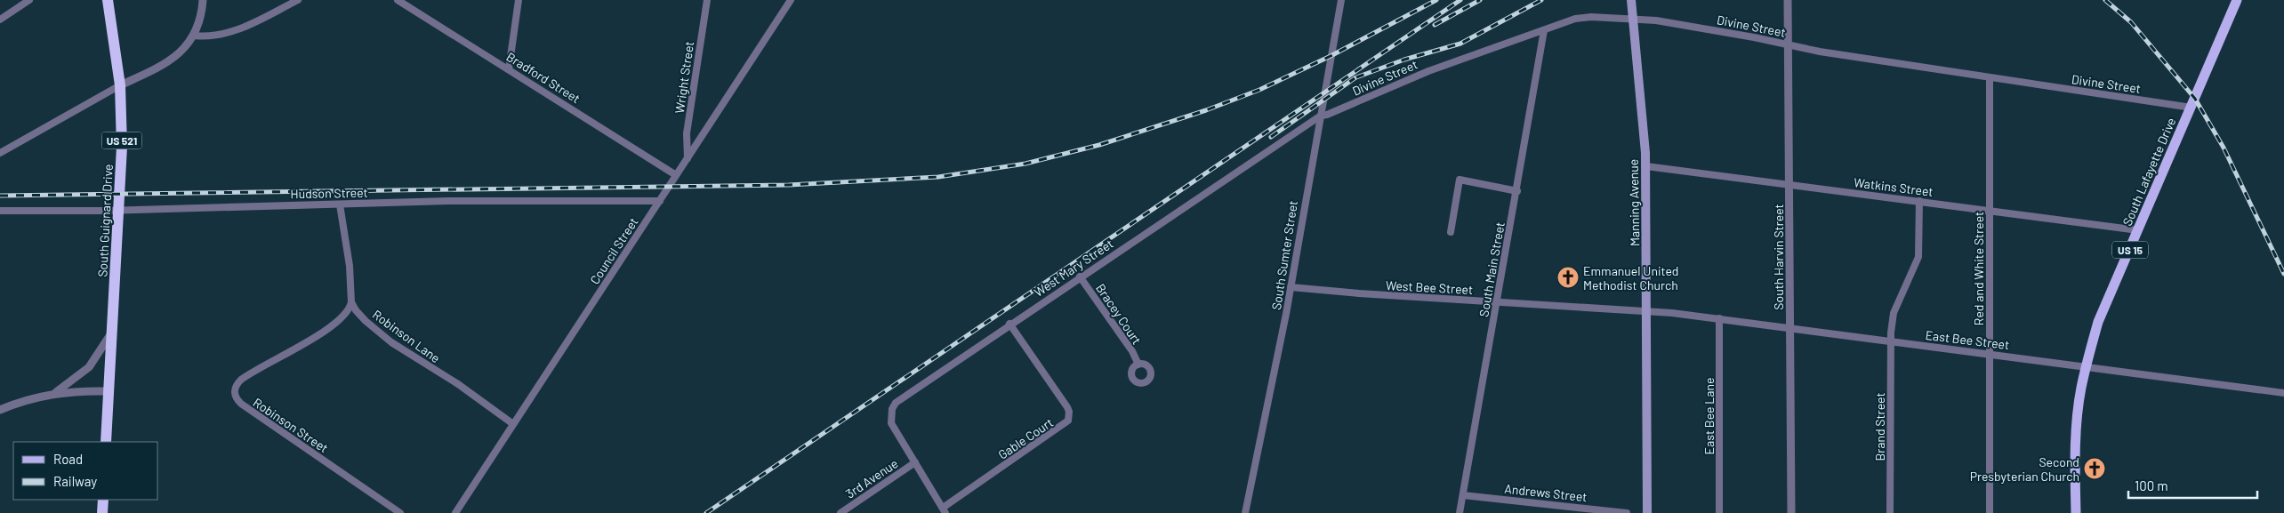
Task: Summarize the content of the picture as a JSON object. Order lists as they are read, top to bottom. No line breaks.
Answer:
{"streets":{"highway":["US 521","South Guignard Drive"],"main road":["South Lafayette Drive","Manning Avenue","US 15"],"street":["Divine Street","Bradford Street","Wright Street","Watkins Street","Hudson Street","Council Street","South Sumter Street","South Harvin Street","West Mary Street","Red and White Street","South Main Street","West Bee Street","Bracey Court","Robinson Lane","East Bee Street","East Bee Lane","Robinson Street","Brand Street","Gable Court","3rd Avenue","Andrews Street"]},"crossings":[["Divine Street","South Lafayette Drive"],["Divine Street","South Sumter Street"],["Divine Street","South Harvin Street"],["Divine Street","West Mary Street"],["Divine Street","Red and White Street"],["Divine Street","South Main Street"],["Bradford Street","Council Street"],["Wright Street","Council Street"],["South Lafayette Drive","Watkins Street"],["South Lafayette Drive","East Bee Street"],["Watkins Street","Manning Avenue"],["Watkins Street","South Harvin Street"],["Watkins Street","Red and White Street"],["Watkins Street","Brand Street"],["Hudson Street","South Guignard Drive"],["Hudson Street","Council Street"],["Manning Avenue","West Bee Street"],["Manning Avenue","East Bee Street"],["Council Street","Robinson Lane"],["South Sumter Street","West Mary Street"],["South Sumter Street","West Bee Street"],["South Harvin Street","East Bee Street"],["West Mary Street","Bracey Court"],["West Mary Street","Gable Court"],["West Mary Street","3rd Avenue"],["Red and White Street","East Bee Street"],["South Main Street","West Bee Street"],["South Main Street","Andrews Street"],["West Bee Street","East Bee Street"],["Robinson Lane","Robinson Street"],["East Bee Street","East Bee Lane"],["East Bee Street","Brand Street"]],"places":{"church":["Emmanuel United Methodist Church","Second Presbyterian Church"]},"legend":["Road","Railway"],"scale_bar":"100 m"}
